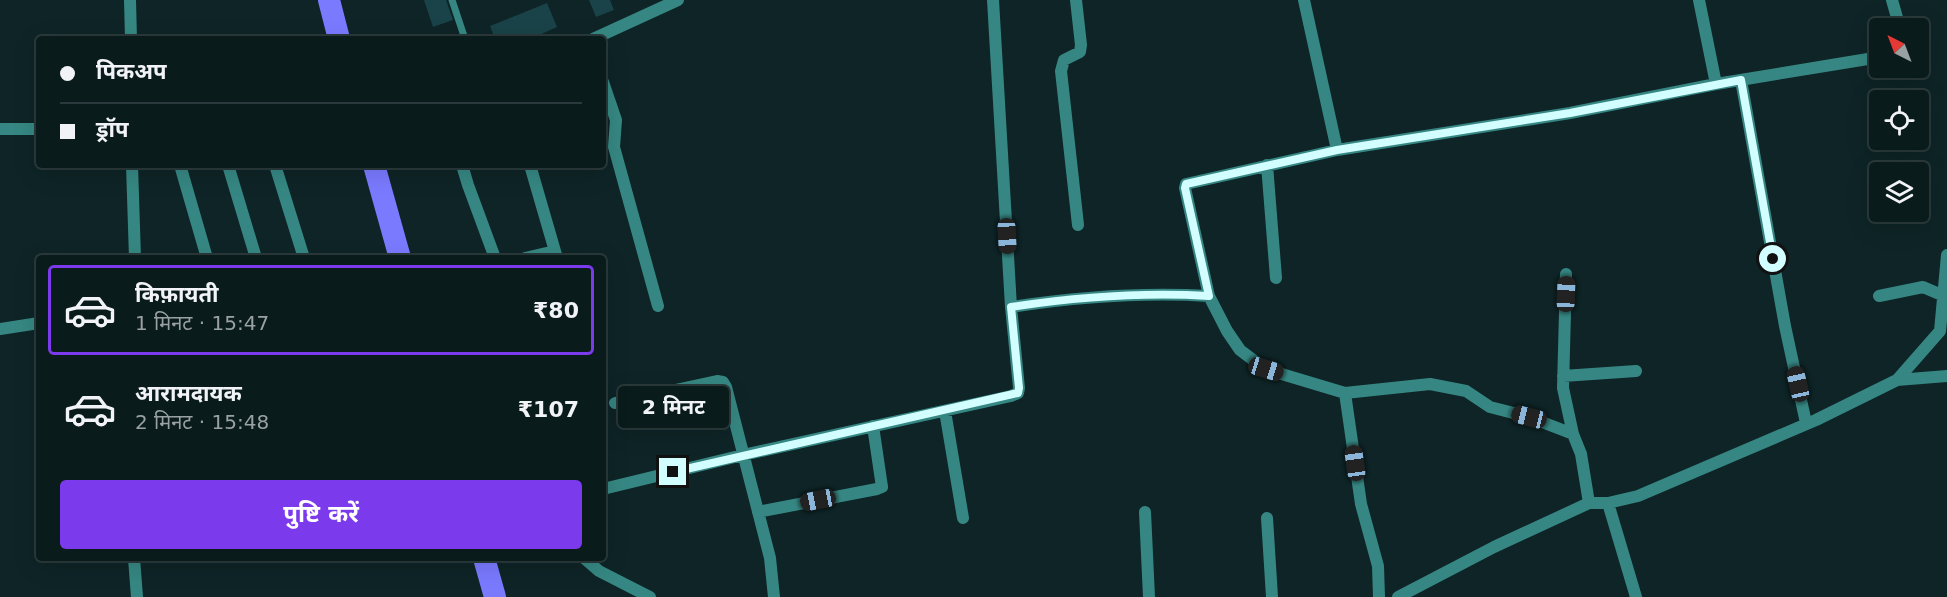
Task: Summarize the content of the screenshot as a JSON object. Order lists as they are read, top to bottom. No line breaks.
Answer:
{"north":"top left","page":{"banner":["पिकअप","ड्रॉप"],"list":[{"name":"किफ़ायती","note":"1 मिनट · 15:47","value":"₹80"},{"name":"आरामदायक","note":"2 मिनट · 15:48","value":"₹107"}],"bubble":"2 मिनट","buttons":"पुष्टि करें"}}
